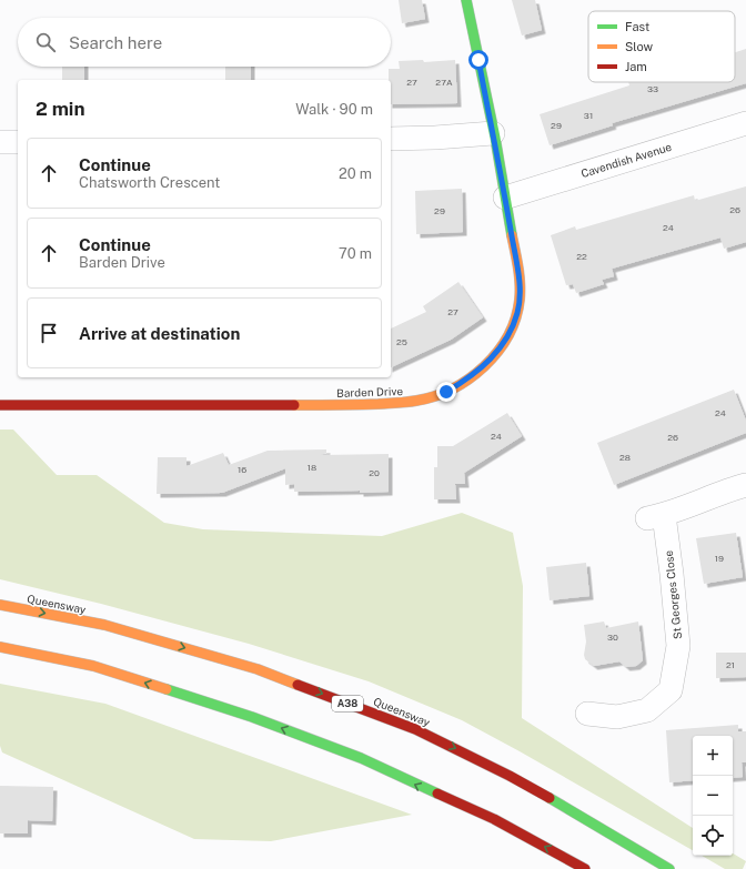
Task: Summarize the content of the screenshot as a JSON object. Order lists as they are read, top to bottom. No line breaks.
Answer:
{"streets":{"main road":["Barden Drive","Queensway","A38"],"street":["Cavendish Avenue","St Georges Close"]},"crossings":[["Cavendish Avenue","Barden Drive"]],"house_numbers":["27","27A","33","31","29","26","29","24","22","27","25","24","24","26","28","18","16","20","19","30","21"],"legend":["Fast","Slow","Jam"],"page":{"search":"Search here","heading":["2 min","Walk · 90 m"],"list":[["Continue","Chatsworth Crescent","20 m"],["Continue","Barden Drive","70 m"],"Arrive at destination"],"map_buttons":["+","−"]}}
